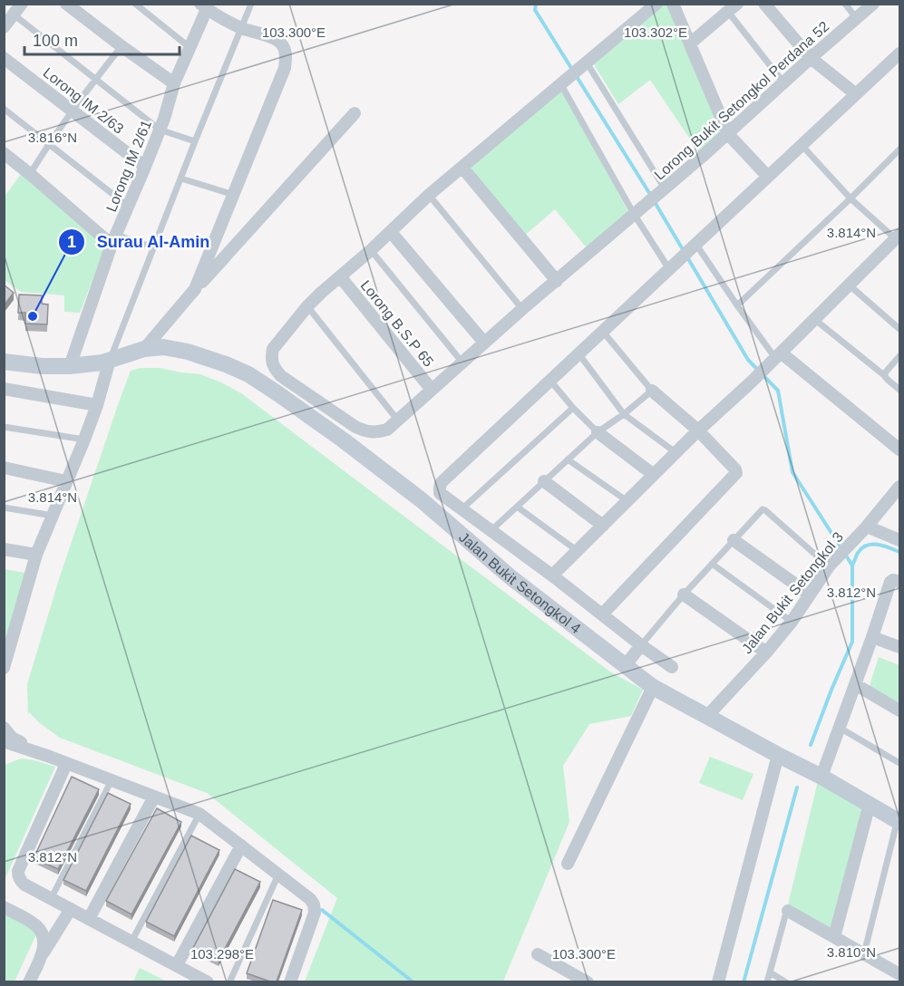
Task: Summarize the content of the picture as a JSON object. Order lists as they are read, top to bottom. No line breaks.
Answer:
{"streets":{"street":["Lorong IM 2/63","Lorong Bukit Setongkol Perdana 52","Lorong IM 2/61","Lorong B.S.P 65","Jalan Bukit Setongkol 4","Jalan Bukit Setongkol 3"]},"crossings":[["Lorong IM 2/63","Lorong IM 2/61"],["Lorong Bukit Setongkol Perdana 52","Lorong B.S.P 65"],["Lorong IM 2/61","Jalan Bukit Setongkol 4"],["Jalan Bukit Setongkol 4","Jalan Bukit Setongkol 3"]],"places":["Surau Al-Amin"],"scale_bar":"100 m","coordinates":["103.300°E","103.302°E","3.816°N","3.814°N","3.812°N","3.810°N","103.298°E"]}
